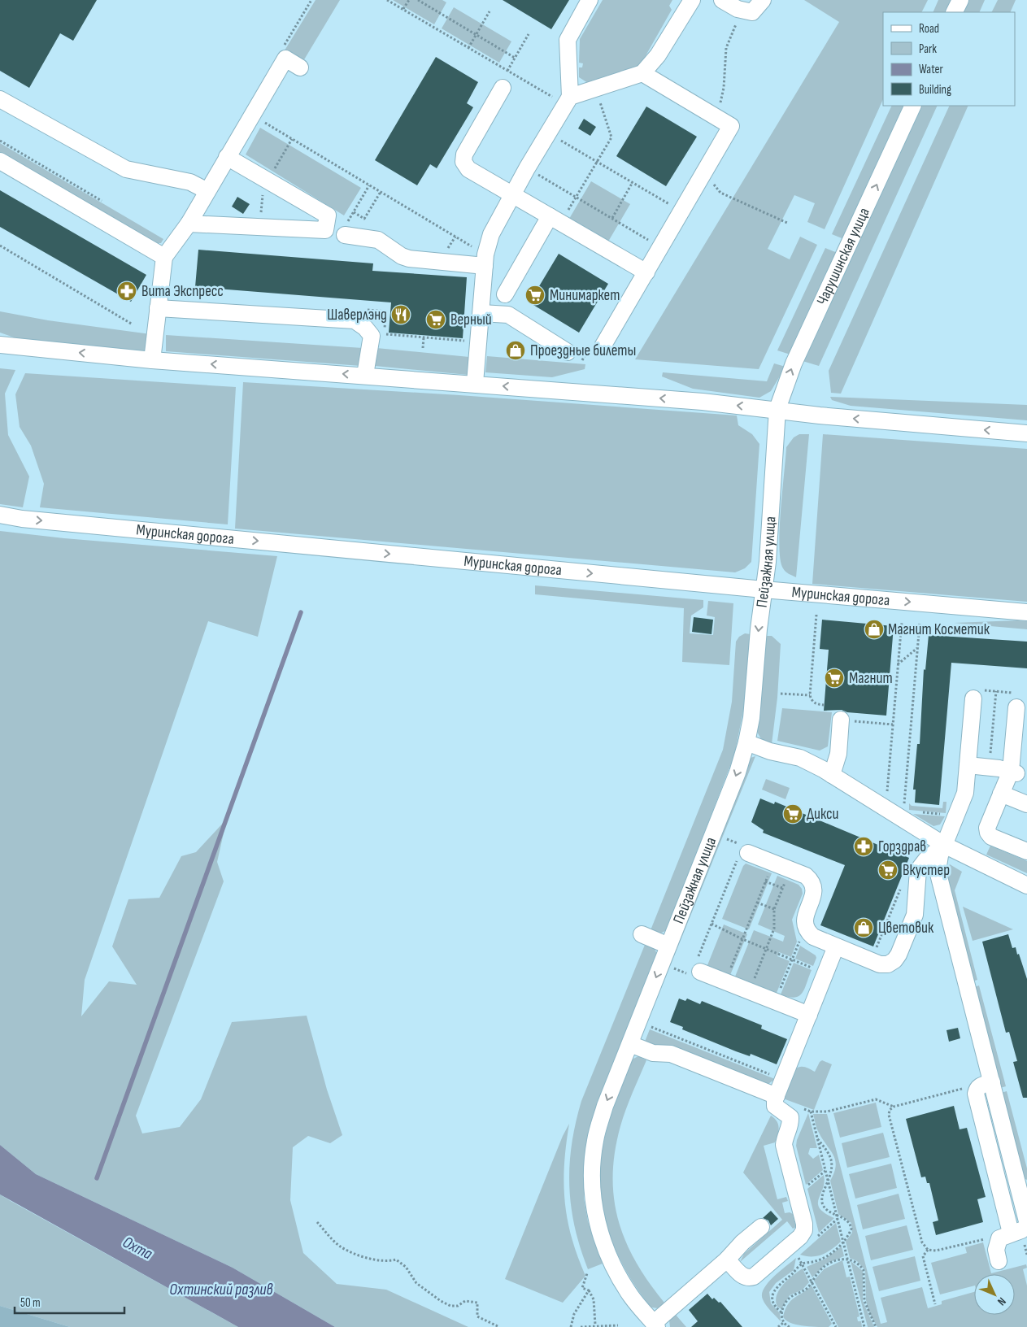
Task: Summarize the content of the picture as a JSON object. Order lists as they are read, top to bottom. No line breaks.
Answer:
{"streets":{"street":["Чарушинская улица","Муринская дорога","Пейзажная улица"]},"crossings":[["Чарушинская улица","Пейзажная улица"],["Муринская дорога","Пейзажная улица"]],"one_way":["Чарушинская улица","Муринская дорога","Пейзажная улица"],"water":["Охта","Охтинский разлив"],"places":{"pharmacy":["Вита Экспресс","Горздрав"],"supermarket":["Минимаркет","Верный","Магнит","Дикси","Вкустер"],"restaurant":["Шаверлэнд"],"shop":["Проездные билеты","Магнит Косметик","Цветовик"]},"legend":["Road","Park","Water","Building"],"scale_bar":"50 m","north":"bottom right"}
